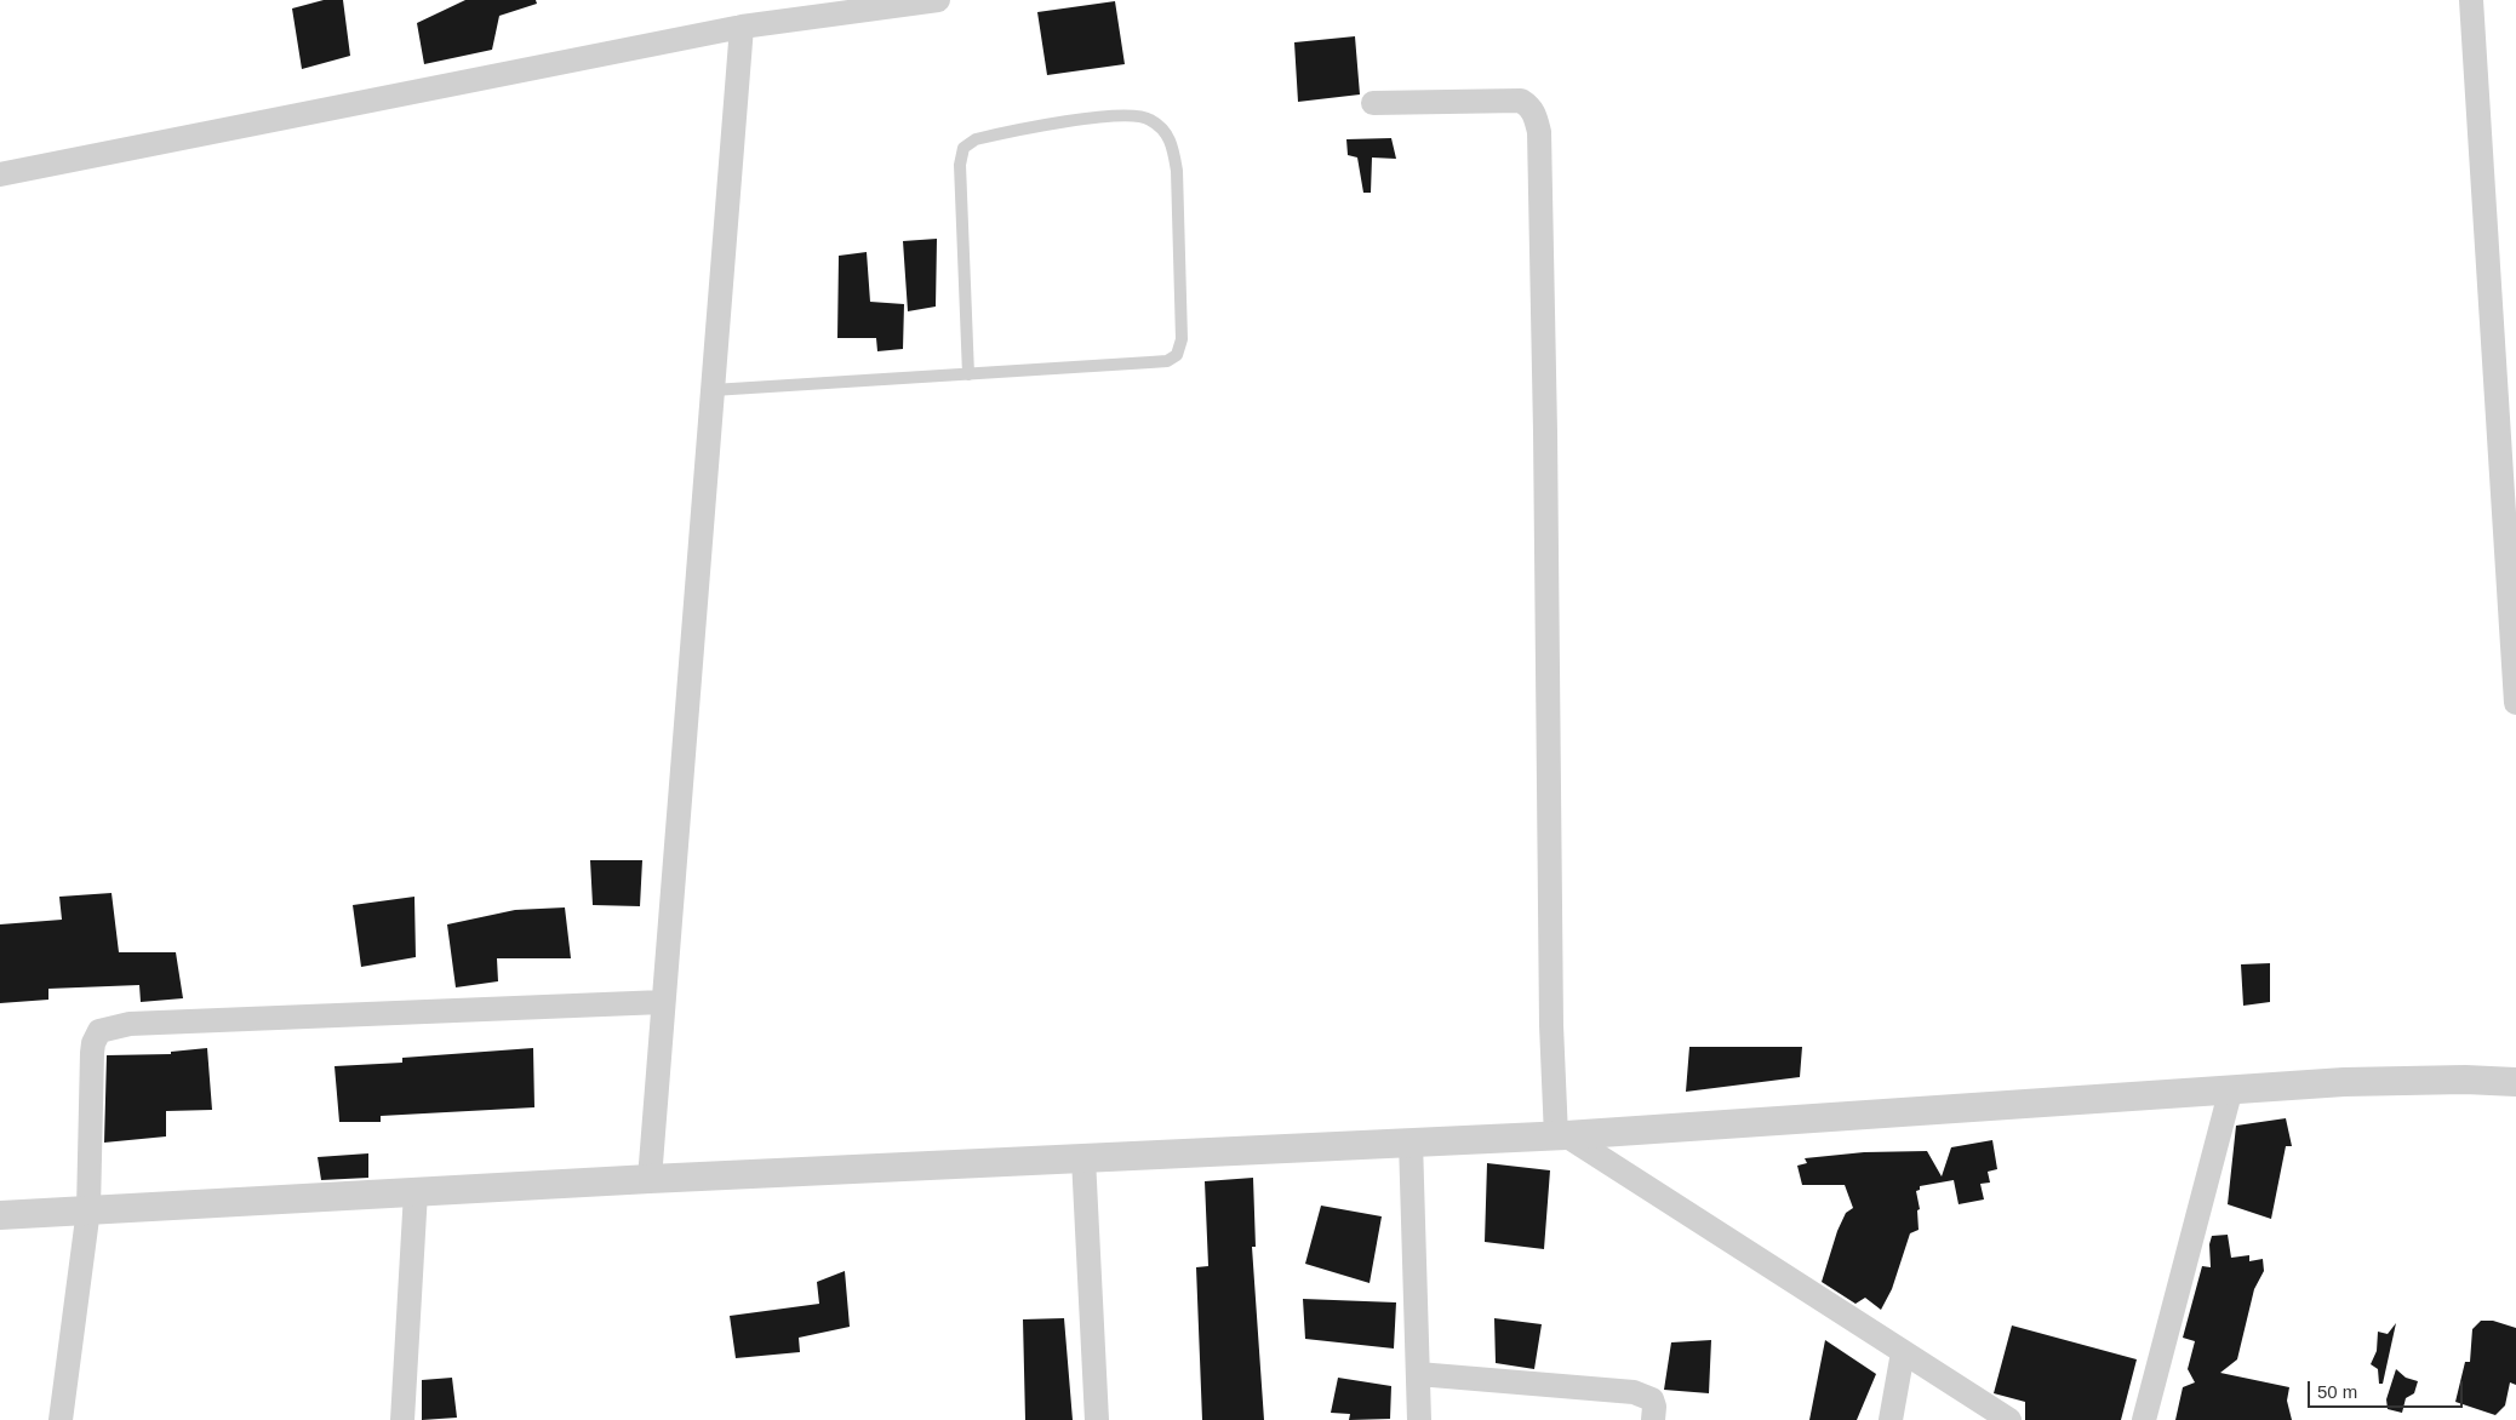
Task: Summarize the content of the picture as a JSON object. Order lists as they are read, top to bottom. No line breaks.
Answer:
{"scale_bar":"50 m"}
